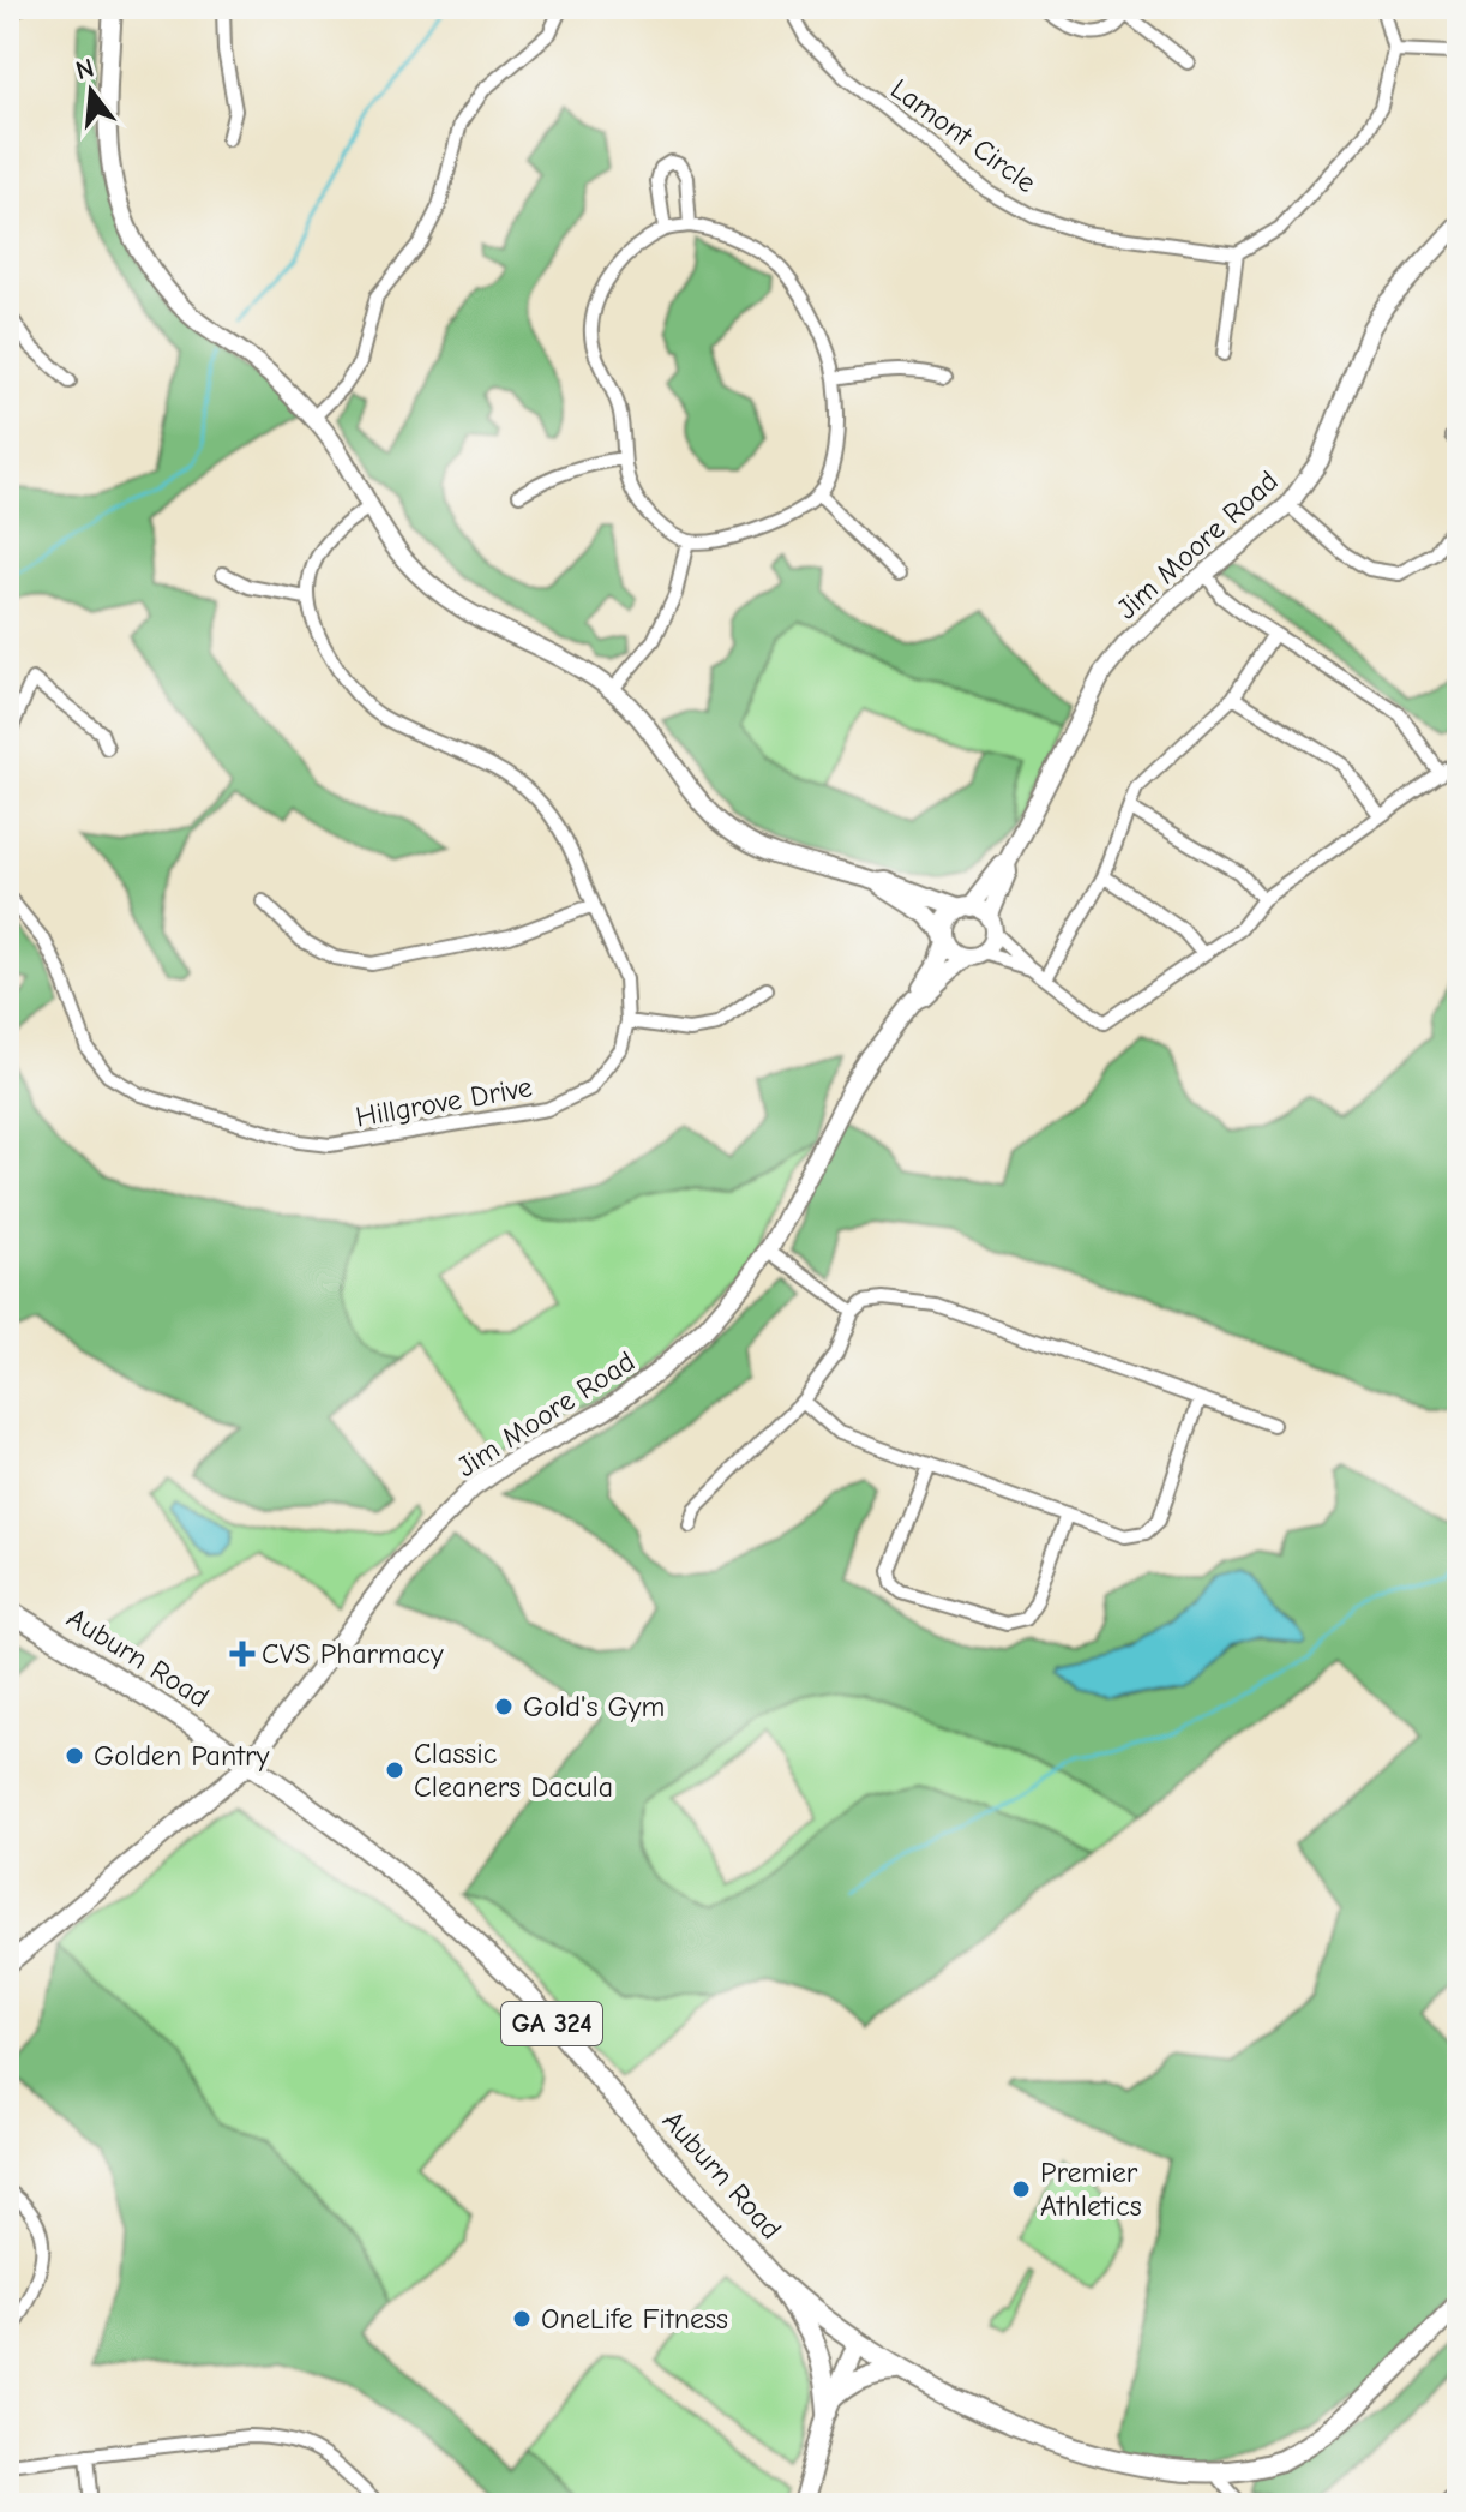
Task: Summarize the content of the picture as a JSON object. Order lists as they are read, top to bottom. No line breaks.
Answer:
{"streets":{"main road":["Auburn Road","GA 324"],"street":["Lamont Circle","Jim Moore Road","Hillgrove Drive"]},"crossings":[["Jim Moore Road","Auburn Road"]],"places":{"health":["CVS Pharmacy"],"other":["Gold's Gym","Golden Pantry","Classic Cleaners Dacula","Premier Athletics","OneLife Fitness"]},"north":"top"}
